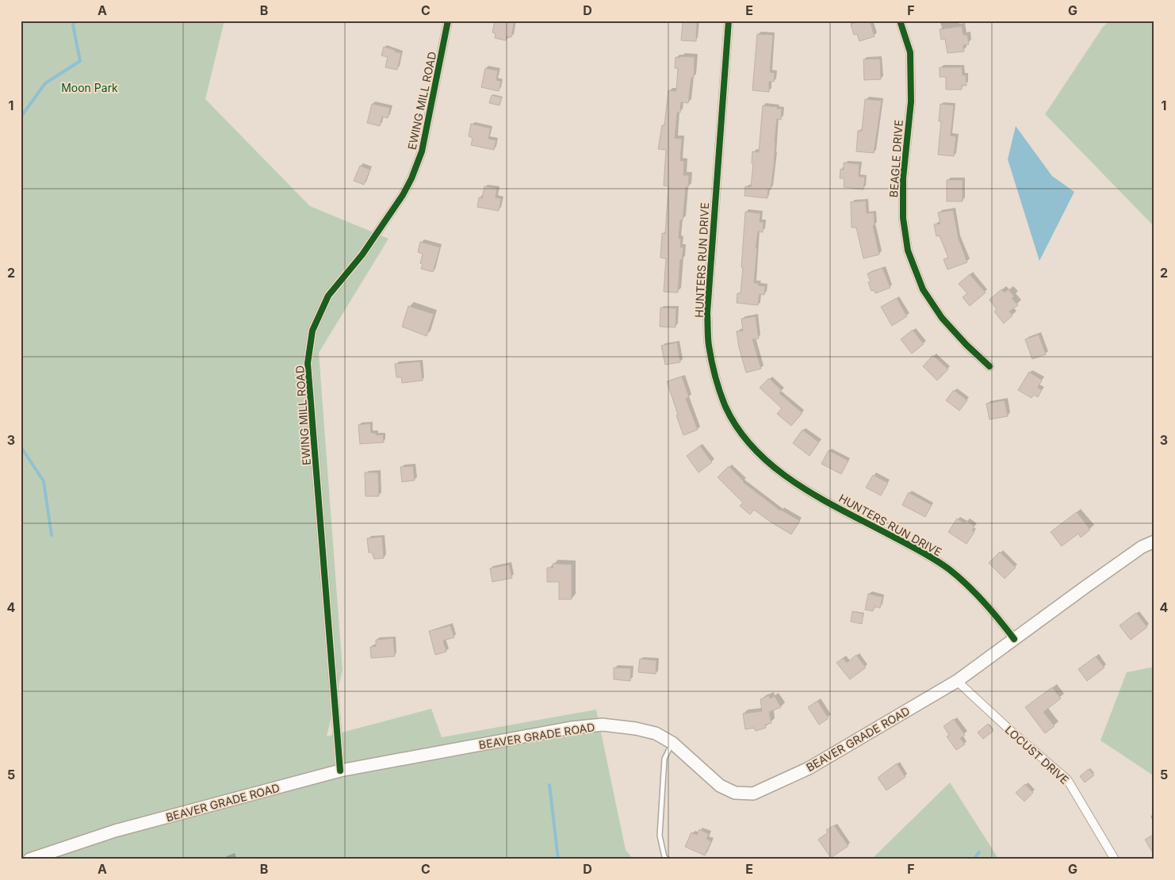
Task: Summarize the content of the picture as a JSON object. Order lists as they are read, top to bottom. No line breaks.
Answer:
{"streets":{"main road":["BEAVER GRADE ROAD"],"street":["EWING MILL ROAD","BEAGLE DRIVE","HUNTERS RUN DRIVE","LOCUST DRIVE"]},"crossings":[["EWING MILL ROAD","BEAVER GRADE ROAD"],["HUNTERS RUN DRIVE","BEAVER GRADE ROAD"],["BEAVER GRADE ROAD","LOCUST DRIVE"]],"parks":["Moon Park"],"grid":{"columns":["A","B","C","D","E","F","G"],"rows":["1","2","3","4","5"]}}
